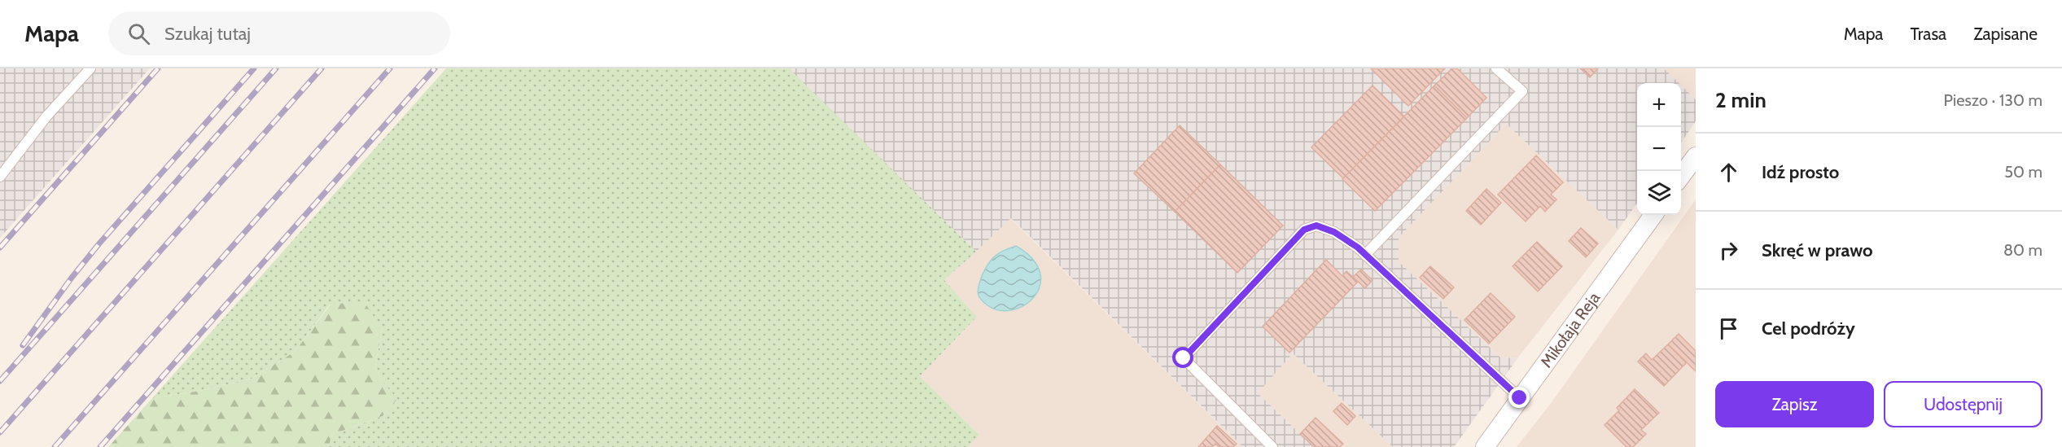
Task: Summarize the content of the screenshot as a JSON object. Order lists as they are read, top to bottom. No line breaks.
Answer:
{"streets":{"street":["Mikołaja Reja"]},"page":{"header":"Mapa","search":"Szukaj tutaj","nav":["Mapa","Trasa","Zapisane"],"heading":["2 min","Pieszo · 130 m"],"map_buttons":["+","−"],"list":[["Idź prosto","50 m"],["Skręć w prawo","80 m"],"Cel podróży"],"buttons":["Zapisz","Udostępnij"]}}
